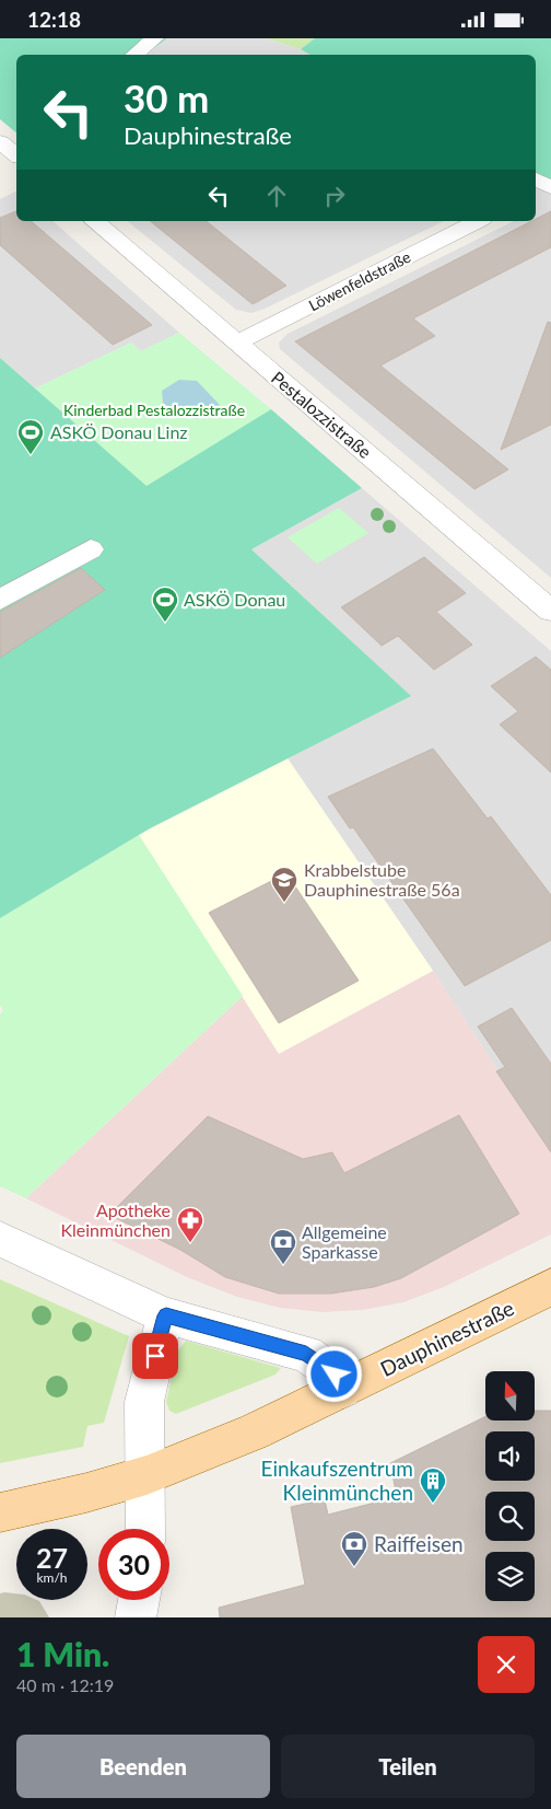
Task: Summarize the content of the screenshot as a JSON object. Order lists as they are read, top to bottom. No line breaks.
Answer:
{"streets":{"main road":["Dauphinestraße"],"street":["Löwenfeldstraße","Pestalozzistraße"]},"crossings":[["Löwenfeldstraße","Pestalozzistraße"]],"parks":["Kinderbad Pestalozzistraße"],"places":{"sports":["ASKÖ Donau Linz","ASKÖ Donau"],"school or university":["Krabbelstube Dauphinestraße 56a"],"pharmacy":["Apotheke Kleinmünchen"],"bank":["Allgemeine Sparkasse","Raiffeisen"],"building":["Einkaufszentrum Kleinmünchen"]},"north":"top","page":{"status":"12:18","turn":["30 m","Dauphinestraße"],"speed":"27 km/h","limit":"30","heading":["1 Min.","40 m · 12:19"],"buttons":["Beenden","Teilen"]}}
